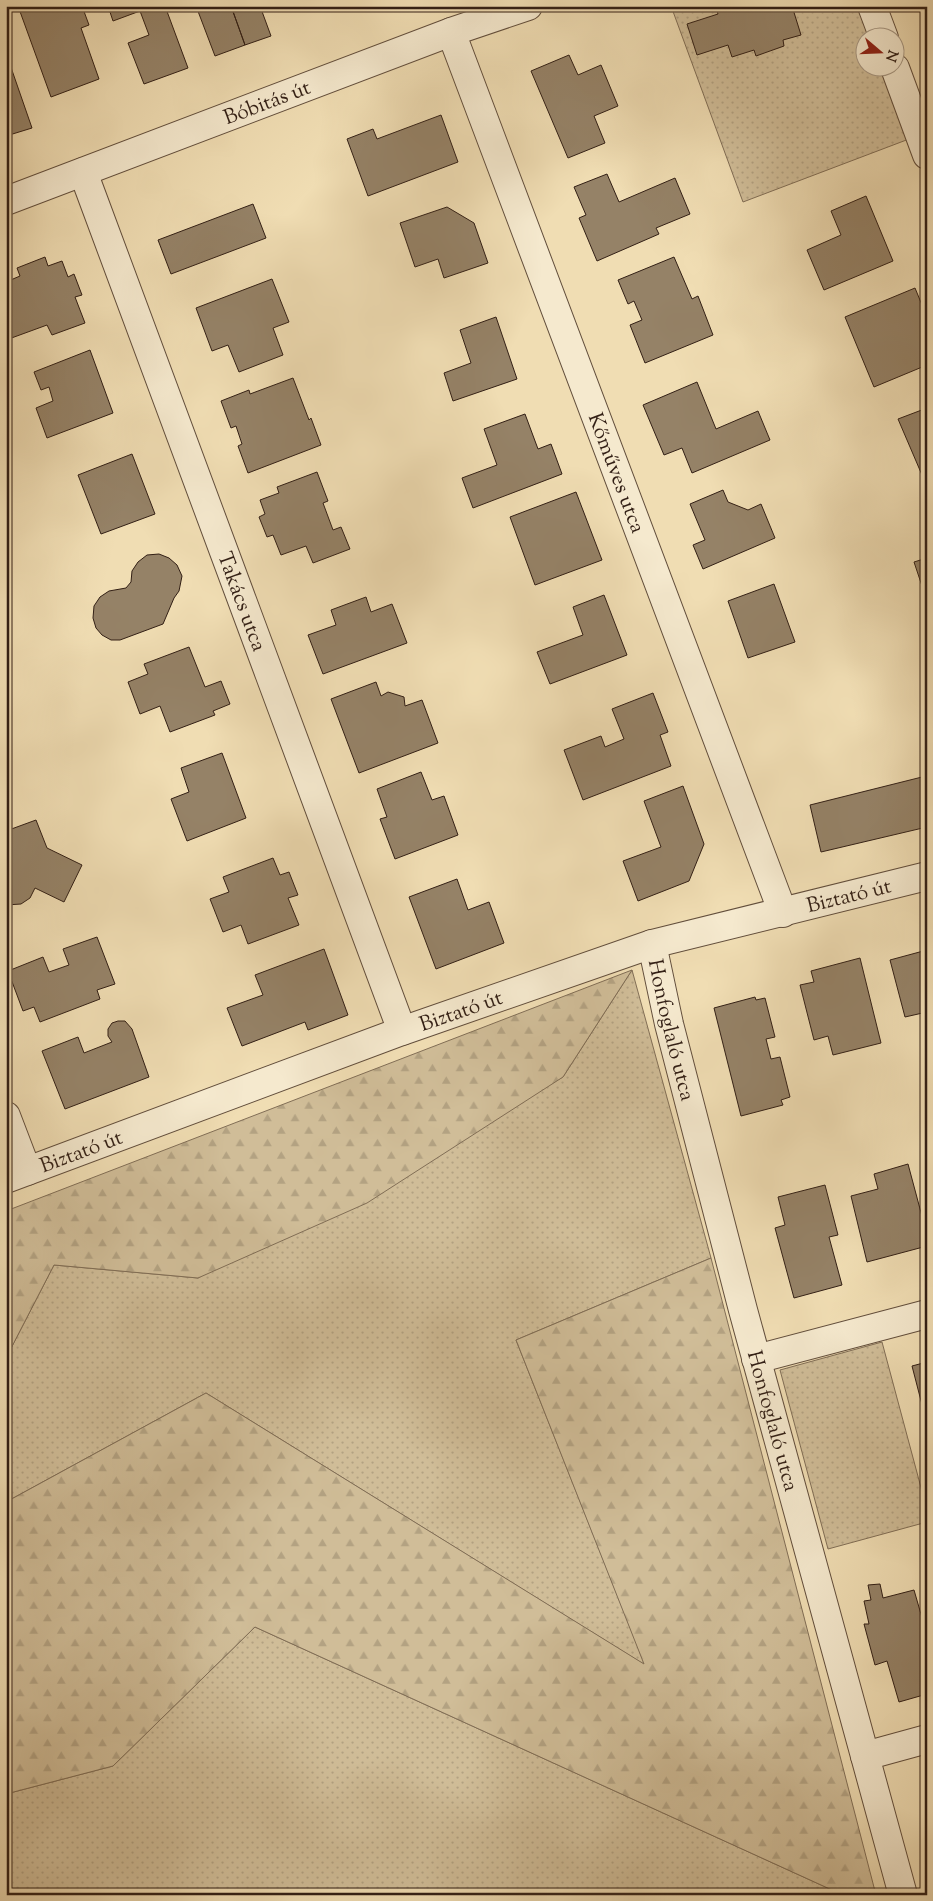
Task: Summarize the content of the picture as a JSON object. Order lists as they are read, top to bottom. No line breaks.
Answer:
{"streets":{"street":["Bóbitás út","Kőműves utca","Takács utca","Biztató út","Honfoglaló utca"]},"crossings":[["Bóbitás út","Kőműves utca"],["Bóbitás út","Takács utca"],["Kőműves utca","Biztató út"],["Takács utca","Biztató út"],["Biztató út","Honfoglaló utca"]],"north":"right"}
